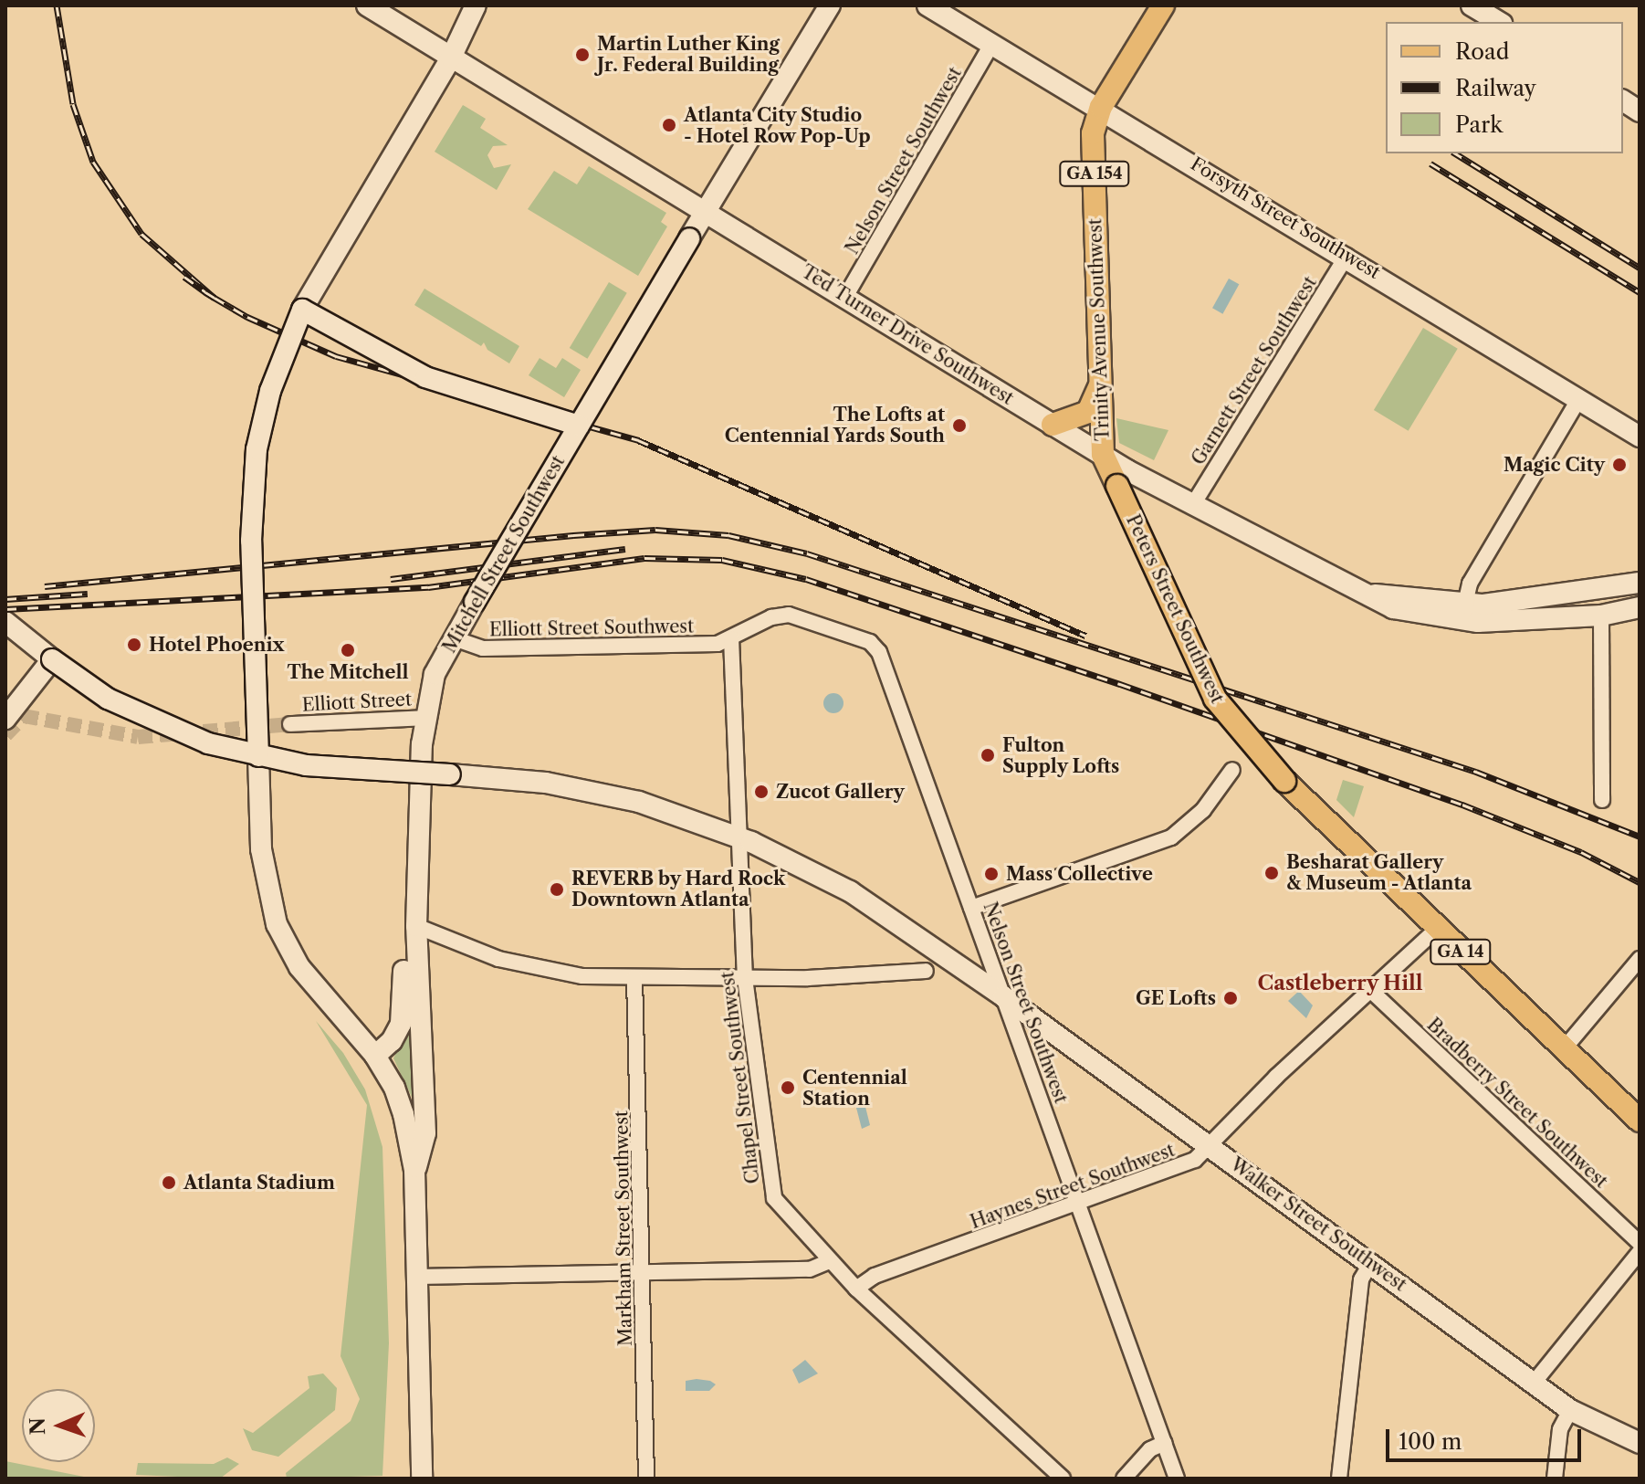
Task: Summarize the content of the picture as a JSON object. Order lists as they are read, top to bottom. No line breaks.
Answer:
{"streets":{"main road":["GA 154","Trinity Avenue Southwest","Peters Street Southwest","GA 14"],"street":["Nelson Street Southwest","Forsyth Street Southwest","Ted Turner Drive Southwest","Garnett Street Southwest","Mitchell Street Southwest","Elliott Street Southwest","Elliott Street","Chapel Street Southwest","Bradberry Street Southwest","Haynes Street Southwest","Walker Street Southwest","Markham Street Southwest"]},"crossings":[["Nelson Street Southwest","Forsyth Street Southwest"],["Nelson Street Southwest","Ted Turner Drive Southwest"],["Nelson Street Southwest","Elliott Street Southwest"],["Nelson Street Southwest","Chapel Street Southwest"],["Nelson Street Southwest","Haynes Street Southwest"],["Nelson Street Southwest","Walker Street Southwest"],["Forsyth Street Southwest","Trinity Avenue Southwest"],["Forsyth Street Southwest","Garnett Street Southwest"],["Trinity Avenue Southwest","Ted Turner Drive Southwest"],["Trinity Avenue Southwest","Peters Street Southwest"],["Ted Turner Drive Southwest","Garnett Street Southwest"],["Ted Turner Drive Southwest","Mitchell Street Southwest"],["Ted Turner Drive Southwest","Peters Street Southwest"],["Mitchell Street Southwest","Elliott Street Southwest"],["Mitchell Street Southwest","Elliott Street"],["Peters Street Southwest","Haynes Street Southwest"],["Elliott Street Southwest","Chapel Street Southwest"],["Chapel Street Southwest","Haynes Street Southwest"],["Chapel Street Southwest","Walker Street Southwest"],["Bradberry Street Southwest","Haynes Street Southwest"],["Haynes Street Southwest","Walker Street Southwest"]],"districts":["Castleberry Hill"],"places":["Martin Luther King Jr. Federal Building","Atlanta City Studio - Hotel Row Pop-Up","The Lofts at Centennial Yards South","Magic City","Hotel Phoenix","The Mitchell","Fulton Supply Lofts","Zucot Gallery","Besharat Gallery & Museum - Atlanta","Mass Collective","REVERB by Hard Rock Downtown Atlanta","GE Lofts","Centennial Station","Atlanta Stadium"],"legend":["Road","Railway","Park"],"scale_bar":"100 m","north":"left"}
